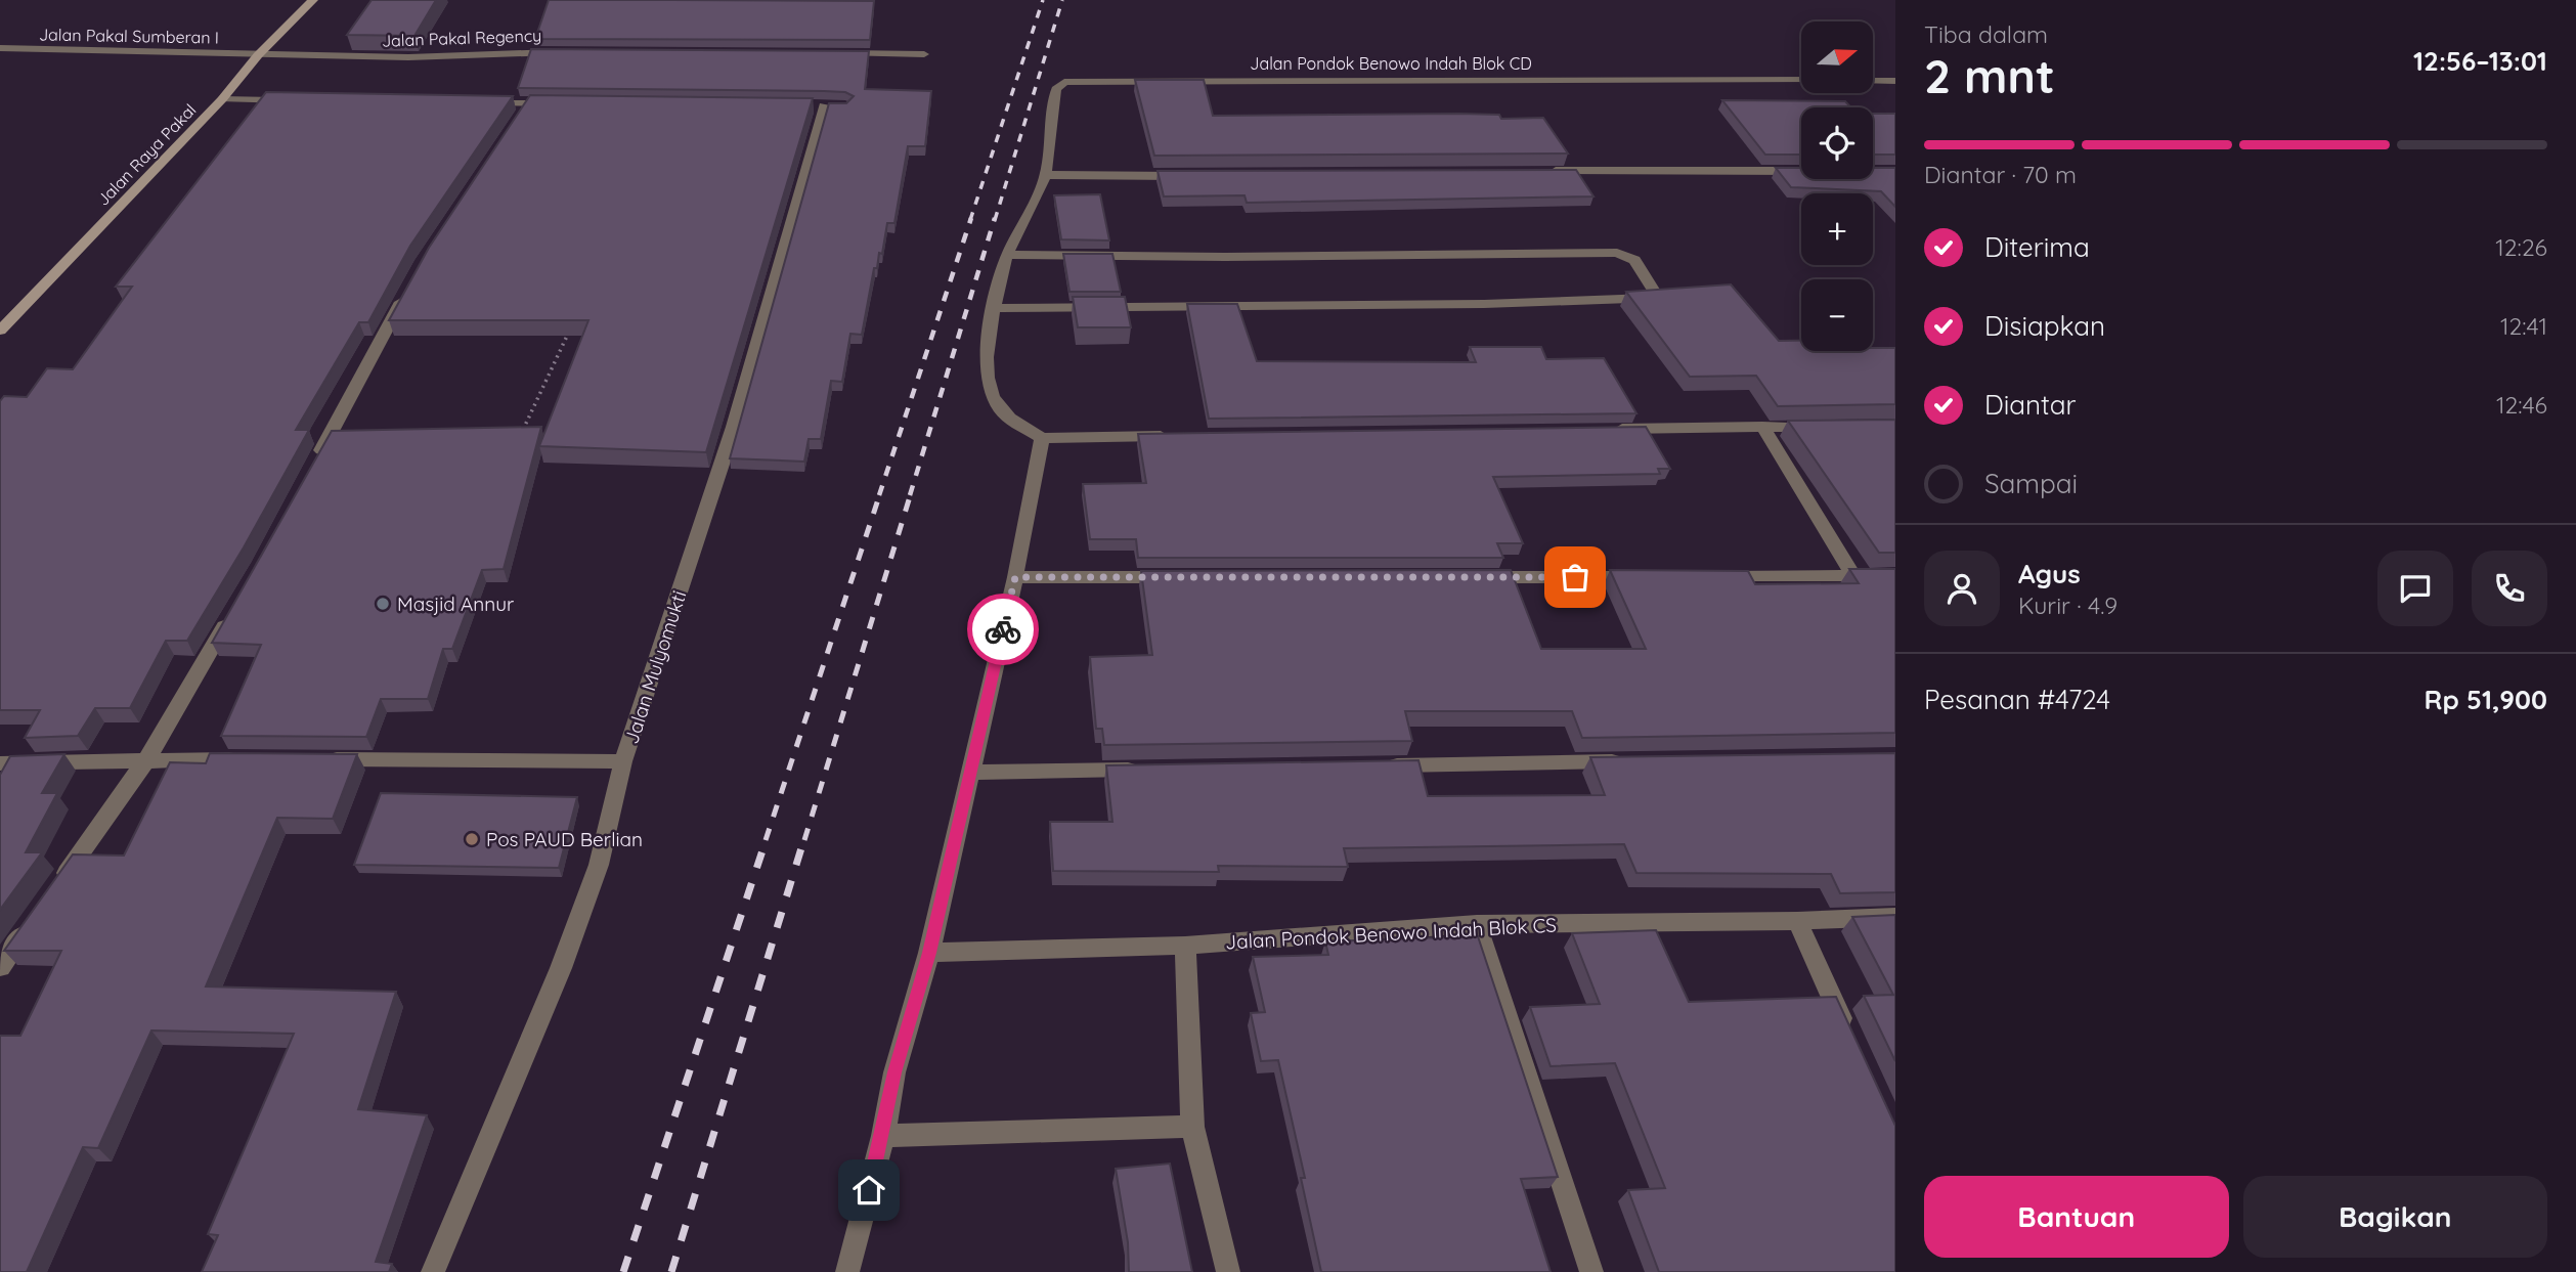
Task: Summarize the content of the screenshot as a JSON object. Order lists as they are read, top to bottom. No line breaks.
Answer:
{"streets":{"main road":["Jalan Raya Pakal"],"street":["Jalan Pakal Sumberan I","Jalan Pakal Regency","Jalan Pondok Benowo Indah Blok CD","Jalan Mulyomukti","Jalan Pondok Benowo Indah Blok CS"]},"crossings":[["Jalan Pakal Sumberan I","Jalan Pakal Regency"],["Jalan Pakal Sumberan I","Jalan Raya Pakal"],["Jalan Pakal Regency","Jalan Raya Pakal"]],"places":["Masjid Annur","Pos PAUD Berlian"],"north":"right","page":{"heading":["2 mnt","Tiba dalam","12:56–13:01"],"panel":["Agus","Kurir · 4.9","Pesanan #4724","Rp 51,900"],"map_buttons":["+","−"],"bar":"Diantar · 70 m","list":[["Diterima","12:26"],["Disiapkan","12:41"],["Diantar","12:46"],"Sampai"],"buttons":["Bantuan","Bagikan"]}}
